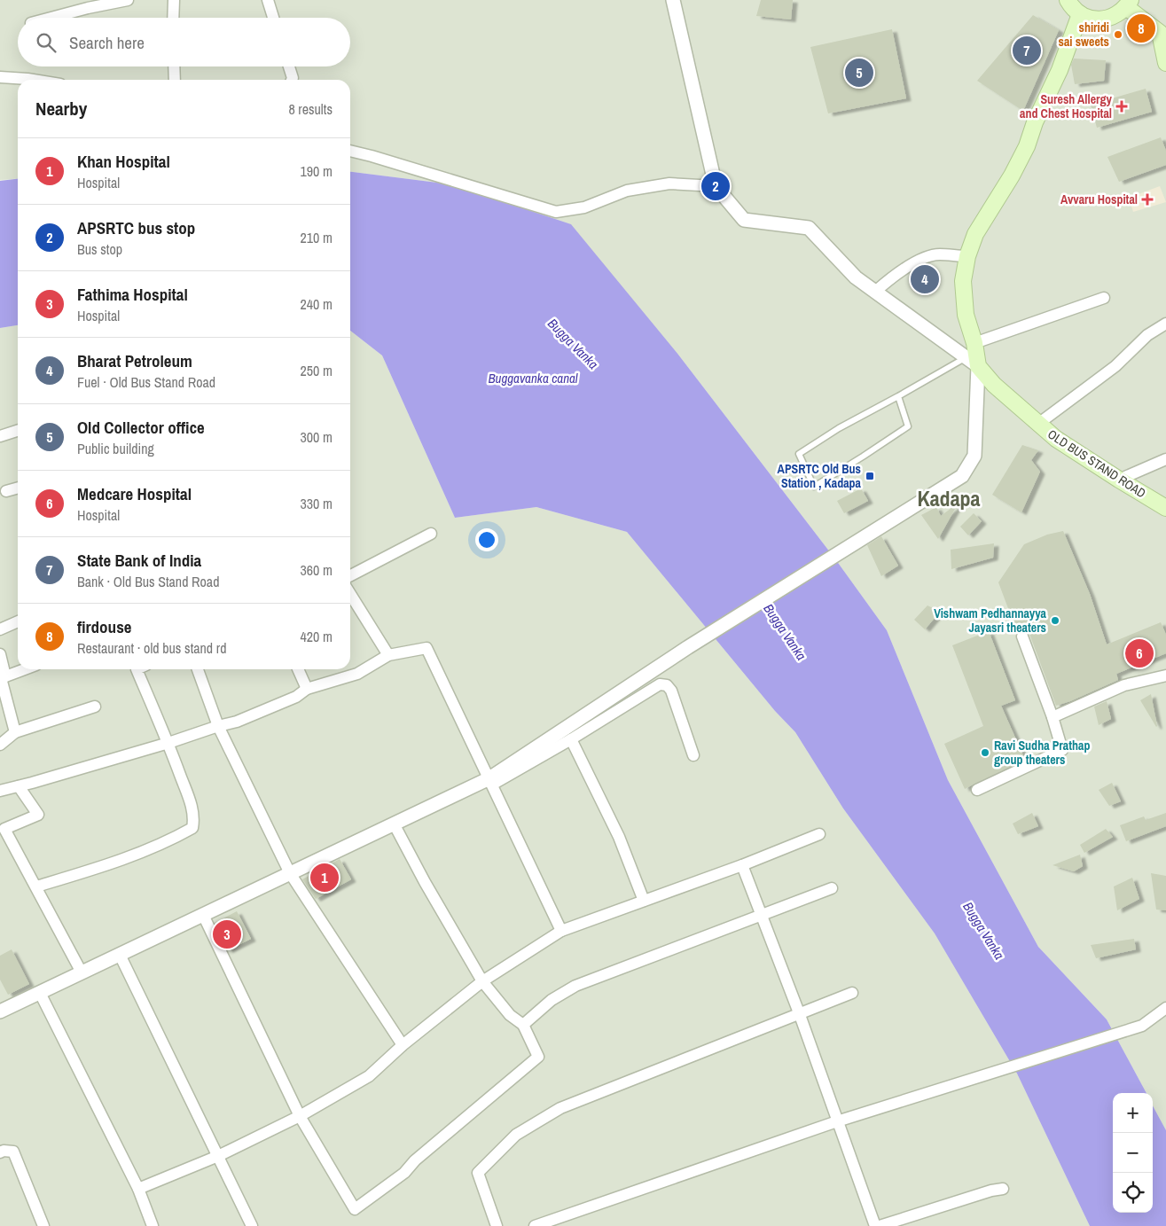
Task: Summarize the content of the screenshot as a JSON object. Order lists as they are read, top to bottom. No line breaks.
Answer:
{"streets":{"main road":["OLD BUS STAND ROAD"]},"districts":["Kadapa"],"water":["Bugga Vanka","Buggavanka canal"],"places":{"other":["shiridi sai sweets","Vishwam Pedhannayya Jayasri theaters","Ravi Sudha Prathap group theaters"],"health":["Suresh Allergy and Chest Hospital","Avvaru Hospital"],"transit":["APSRTC Old Bus Station , Kadapa"]},"page":{"pins":["8","7","5","2","4","6","1","3"],"search":"Search here","heading":["Nearby","8 results"],"list":[{"mark":"1","name":"Khan Hospital","note":"Hospital","value":"190 m"},{"mark":"2","name":"APSRTC bus stop","note":"Bus stop","value":"210 m"},{"mark":"3","name":"Fathima Hospital","note":"Hospital","value":"240 m"},{"mark":"4","name":"Bharat Petroleum","note":"Fuel · Old Bus Stand Road","value":"250 m"},{"mark":"5","name":"Old Collector office","note":"Public building","value":"300 m"},{"mark":"6","name":"Medcare Hospital","note":"Hospital","value":"330 m"},{"mark":"7","name":"State Bank of India","note":"Bank · Old Bus Stand Road","value":"360 m"},{"mark":"8","name":"firdouse","note":"Restaurant · old bus stand rd","value":"420 m"}],"map_buttons":["+","−"]}}
